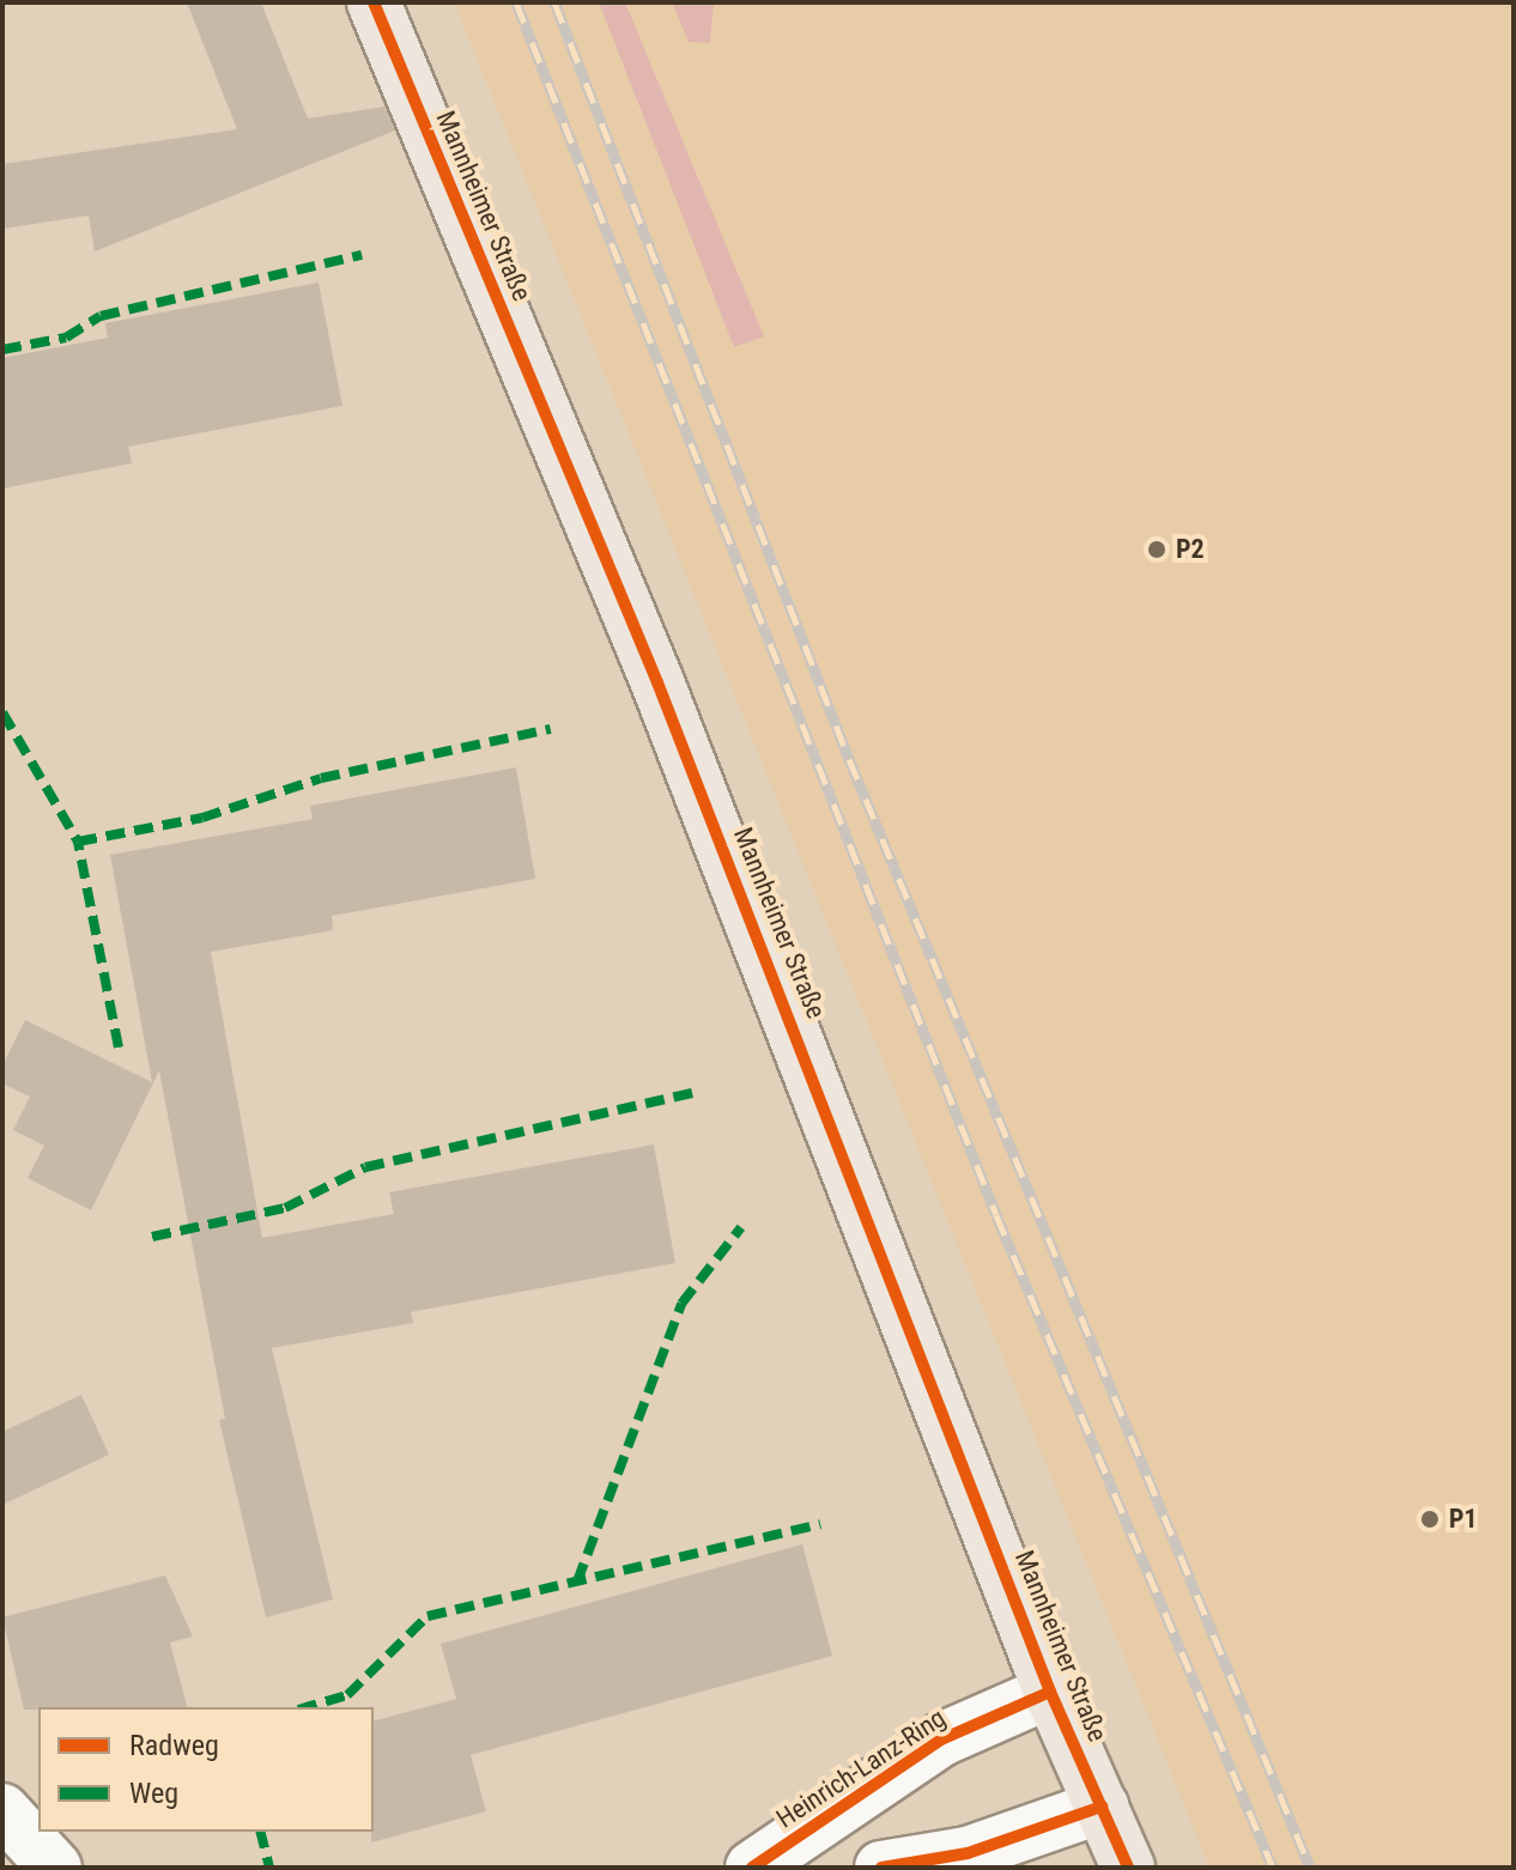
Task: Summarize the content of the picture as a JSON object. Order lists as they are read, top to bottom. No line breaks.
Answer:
{"streets":{"main road":["Mannheimer Straße"],"street":["Heinrich-Lanz-Ring"]},"crossings":[["Mannheimer Straße","Heinrich-Lanz-Ring"]],"places":["P2","P1"],"legend":["Radweg","Weg"]}
